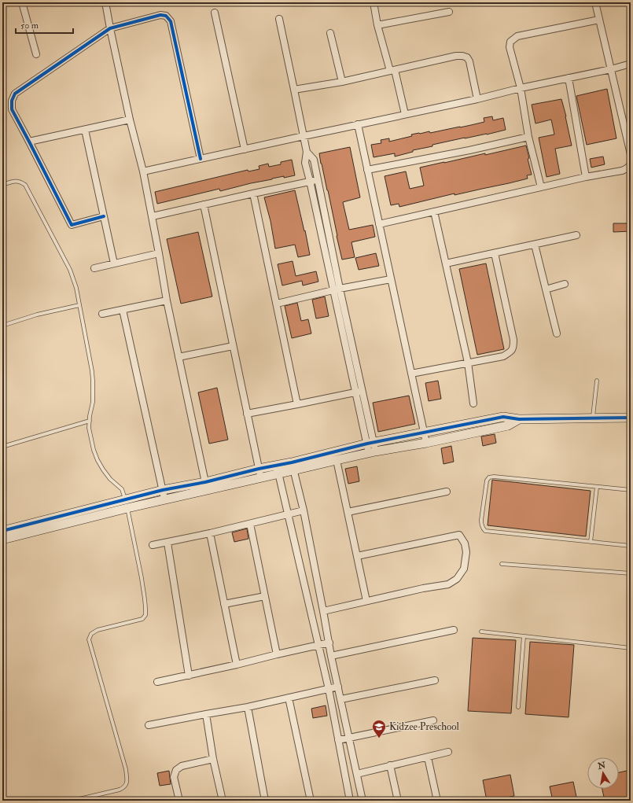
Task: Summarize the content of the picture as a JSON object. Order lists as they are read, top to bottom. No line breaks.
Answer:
{"places":{"school or university":["Kidzee Preschool"]},"scale_bar":"50 m","north":"top"}
